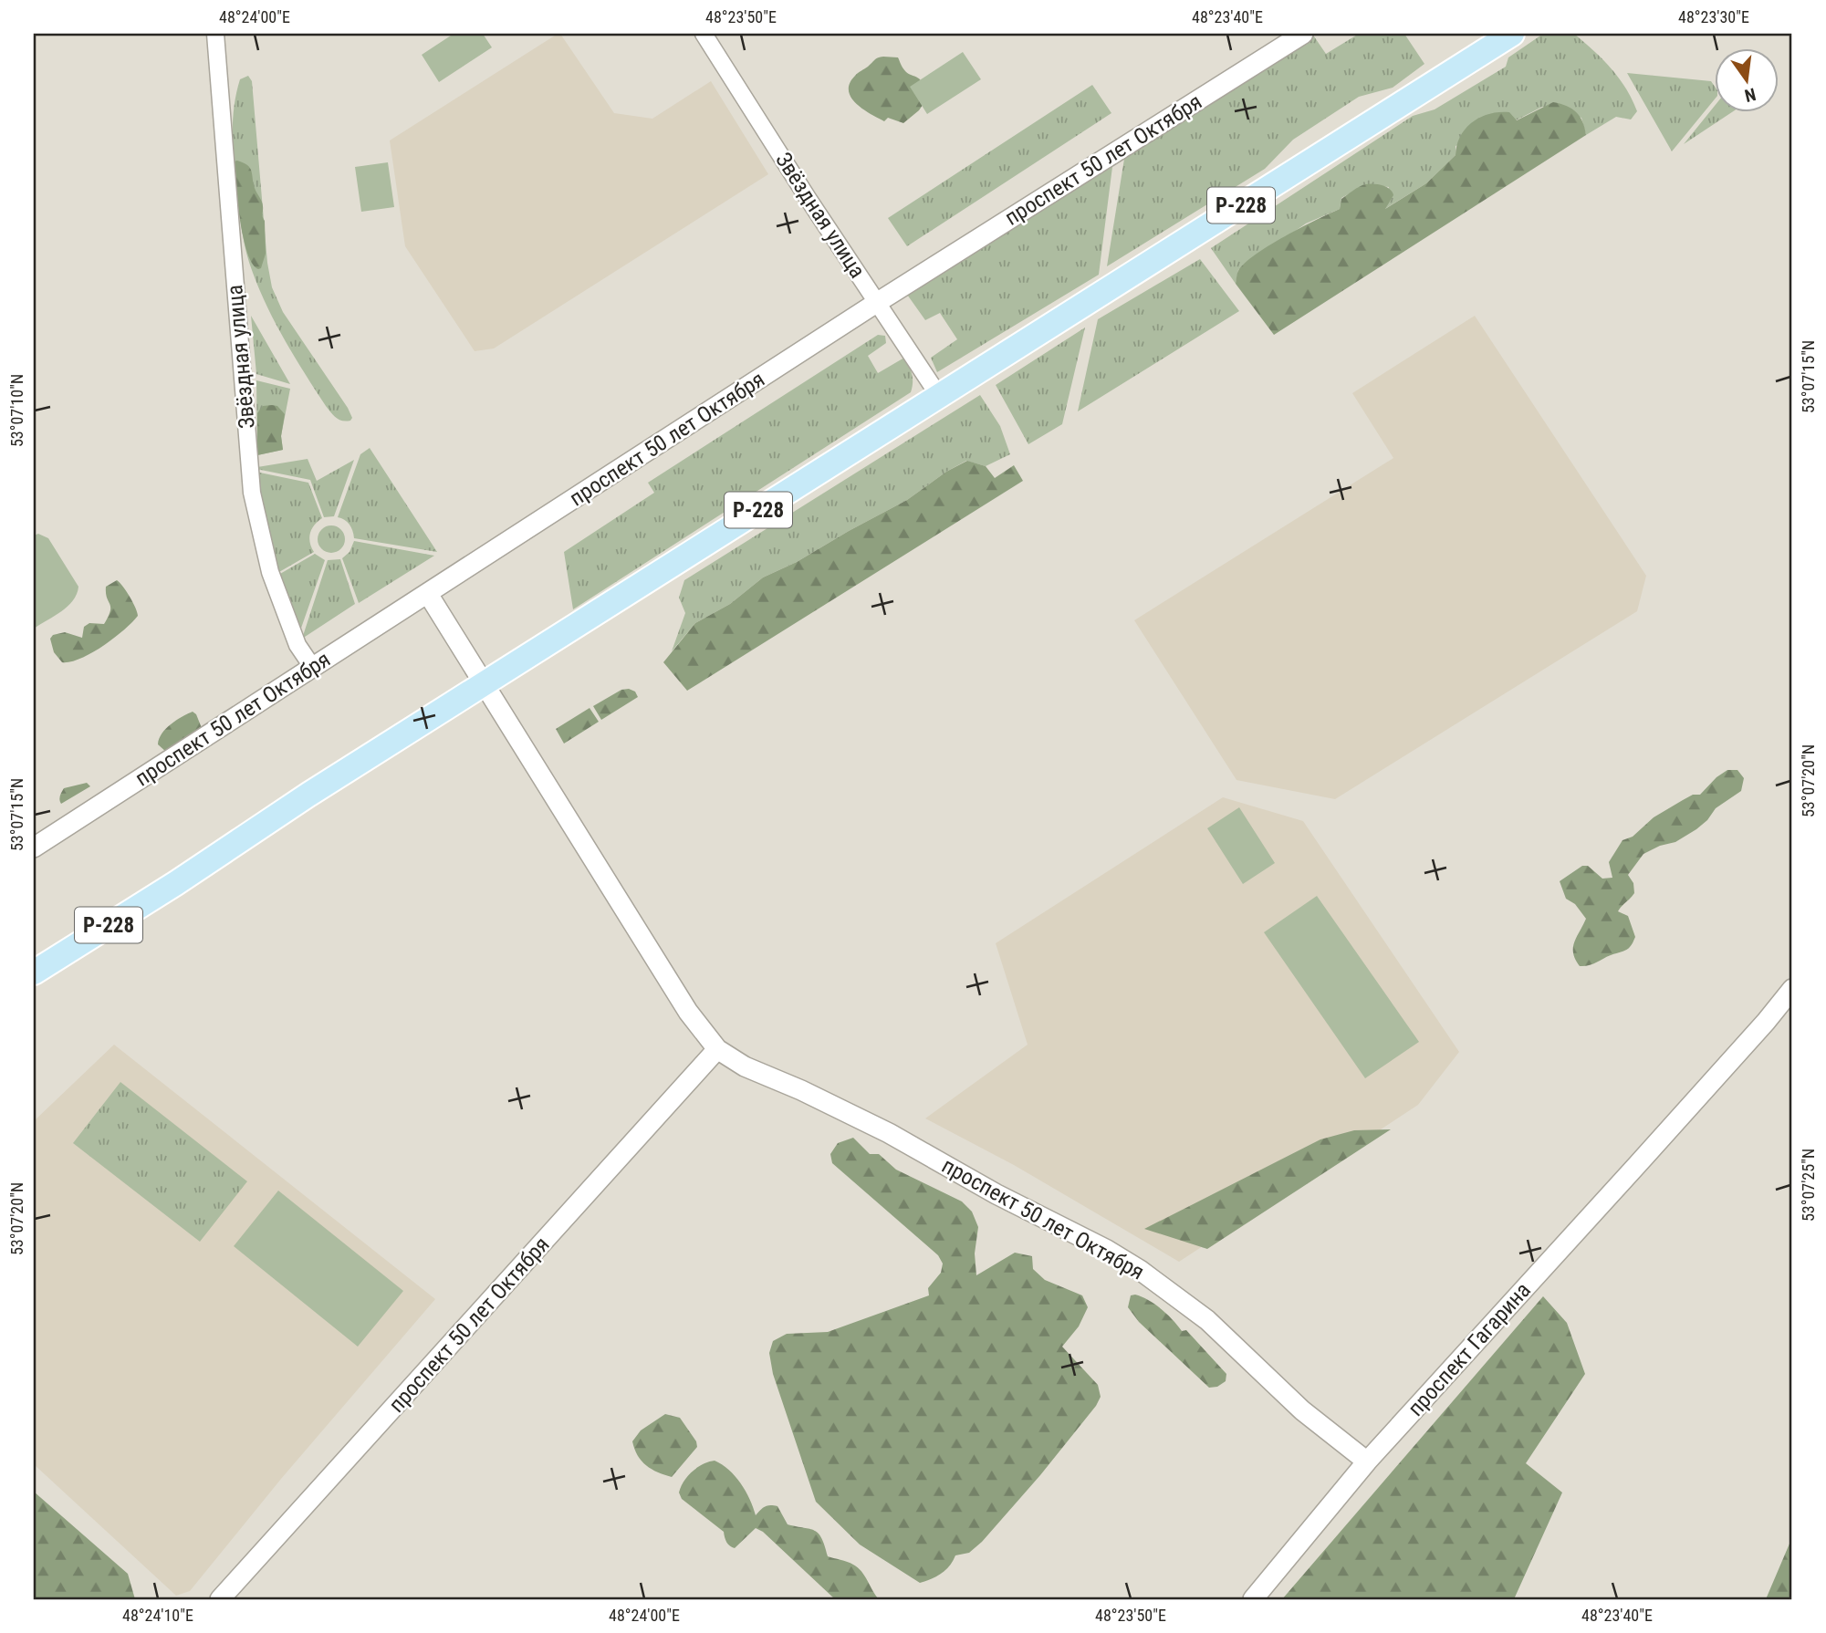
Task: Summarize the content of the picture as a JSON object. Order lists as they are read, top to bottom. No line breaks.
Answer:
{"streets":{"main road":["Р-228"],"street":["проспект 50 лет Октября","Звёздная улица","проспект Гагарина"]},"crossings":[["проспект 50 лет Октября","Р-228"],["проспект 50 лет Октября","Звёздная улица"],["проспект 50 лет Октября","проспект Гагарина"],["Р-228","Звёздная улица"]],"north":"bottom","coordinates":["48°24'00\"E","48°23'50\"E","48°23'40\"E","48°23'30\"E","53°07'15\"N","53°07'10\"N","53°07'20\"N","53°07'25\"N","48°24'10\"E"]}
